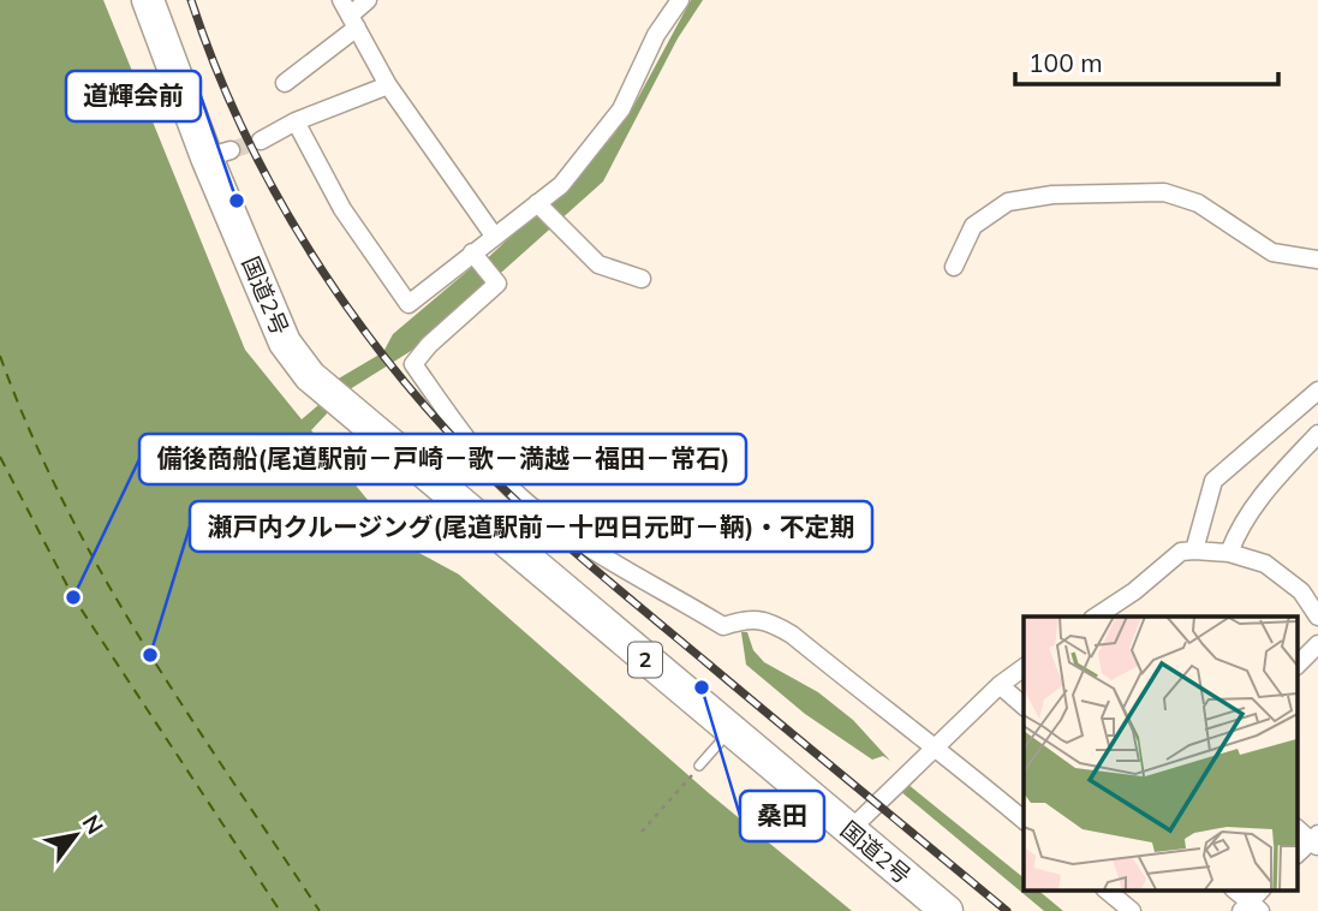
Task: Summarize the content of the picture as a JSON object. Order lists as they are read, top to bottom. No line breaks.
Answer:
{"streets":{"highway":["国道2号","2"]},"places":["道輝会前","備後商船(尾道駅前－戸崎－歌－満越－福田－常石)","瀬戸内クルージング(尾道駅前－十四日元町－鞆)・不定期","桑田"],"scale_bar":"100 m","north":"top right"}
